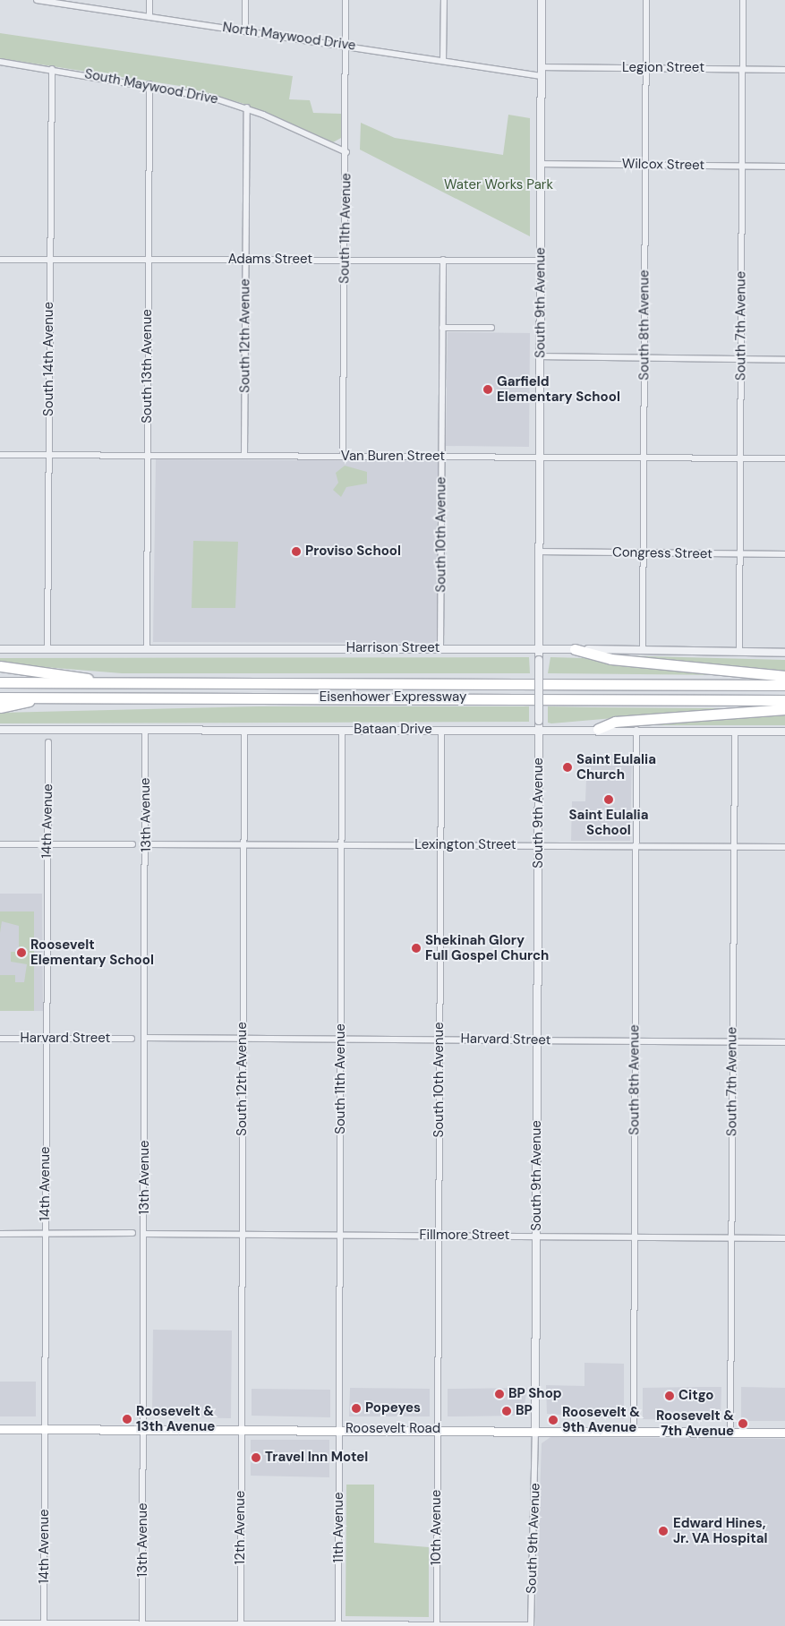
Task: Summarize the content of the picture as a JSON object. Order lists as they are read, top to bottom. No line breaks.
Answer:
{"streets":{"highway":["Eisenhower Expressway"],"main road":["Roosevelt Road"],"street":["North Maywood Drive","Legion Street","South Maywood Drive","Wilcox Street","South 11th Avenue","Adams Street","South 9th Avenue","South 8th Avenue","South 7th Avenue","South 12th Avenue","South 14th Avenue","South 13th Avenue","Van Buren Street","South 10th Avenue","Congress Street","Harrison Street","Bataan Drive","13th Avenue","14th Avenue","Lexington Street","Harvard Street","Fillmore Street","12th Avenue","11th Avenue","10th Avenue"]},"crossings":[["North Maywood Drive","South 11th Avenue"],["North Maywood Drive","South 9th Avenue"],["Legion Street","South 9th Avenue"],["Legion Street","South 8th Avenue"],["Legion Street","South 7th Avenue"],["South Maywood Drive","South 11th Avenue"],["South Maywood Drive","South 12th Avenue"],["South Maywood Drive","South 14th Avenue"],["South Maywood Drive","South 13th Avenue"],["Wilcox Street","South 9th Avenue"],["Wilcox Street","South 8th Avenue"],["Wilcox Street","South 7th Avenue"],["South 11th Avenue","Adams Street"],["South 11th Avenue","Van Buren Street"],["South 11th Avenue","Bataan Drive"],["South 11th Avenue","Lexington Street"],["South 11th Avenue","Harvard Street"],["South 11th Avenue","Fillmore Street"],["South 11th Avenue","Roosevelt Road"],["South 11th Avenue","11th Avenue"],["Adams Street","South 9th Avenue"],["Adams Street","South 12th Avenue"],["Adams Street","South 14th Avenue"],["Adams Street","South 13th Avenue"],["Adams Street","South 10th Avenue"],["South 9th Avenue","Van Buren Street"],["South 9th Avenue","Congress Street"],["South 9th Avenue","Harrison Street"],["South 9th Avenue","Bataan Drive"],["South 9th Avenue","Lexington Street"],["South 9th Avenue","Harvard Street"],["South 9th Avenue","Fillmore Street"],["South 9th Avenue","Roosevelt Road"],["South 8th Avenue","Van Buren Street"],["South 8th Avenue","Congress Street"],["South 8th Avenue","Harrison Street"],["South 8th Avenue","Bataan Drive"],["South 8th Avenue","Lexington Street"],["South 8th Avenue","Harvard Street"],["South 8th Avenue","Fillmore Street"],["South 8th Avenue","Roosevelt Road"],["South 7th Avenue","Van Buren Street"],["South 7th Avenue","Congress Street"],["South 7th Avenue","Harrison Street"],["South 7th Avenue","Bataan Drive"],["South 7th Avenue","Lexington Street"],["South 7th Avenue","Harvard Street"],["South 7th Avenue","Fillmore Street"],["South 7th Avenue","Roosevelt Road"],["South 12th Avenue","Van Buren Street"],["South 12th Avenue","Bataan Drive"],["South 12th Avenue","Lexington Street"],["South 12th Avenue","Harvard Street"],["South 12th Avenue","Fillmore Street"],["South 12th Avenue","Roosevelt Road"],["South 12th Avenue","12th Avenue"],["South 14th Avenue","Van Buren Street"],["South 14th Avenue","Harrison Street"],["South 13th Avenue","Van Buren Street"],["South 13th Avenue","Harrison Street"],["Van Buren Street","South 10th Avenue"],["South 10th Avenue","Harrison Street"],["South 10th Avenue","Bataan Drive"],["South 10th Avenue","Lexington Street"],["South 10th Avenue","Harvard Street"],["South 10th Avenue","Fillmore Street"],["South 10th Avenue","Roosevelt Road"],["South 10th Avenue","10th Avenue"],["Bataan Drive","13th Avenue"],["13th Avenue","Lexington Street"],["13th Avenue","Harvard Street"],["13th Avenue","Fillmore Street"],["13th Avenue","Roosevelt Road"],["14th Avenue","Harvard Street"],["14th Avenue","Roosevelt Road"],["Roosevelt Road","12th Avenue"],["Roosevelt Road","11th Avenue"],["Roosevelt Road","10th Avenue"]],"parks":["Water Works Park"],"places":["Garfield Elementary School","Proviso School","Saint Eulalia Church","Saint Eulalia School","Shekinah Glory Full Gospel Church","Roosevelt Elementary School","BP Shop","Citgo","Popeyes","BP","Roosevelt & 13th Avenue","Roosevelt & 9th Avenue","Roosevelt & 7th Avenue","Travel Inn Motel","Edward Hines, Jr. VA Hospital"]}
